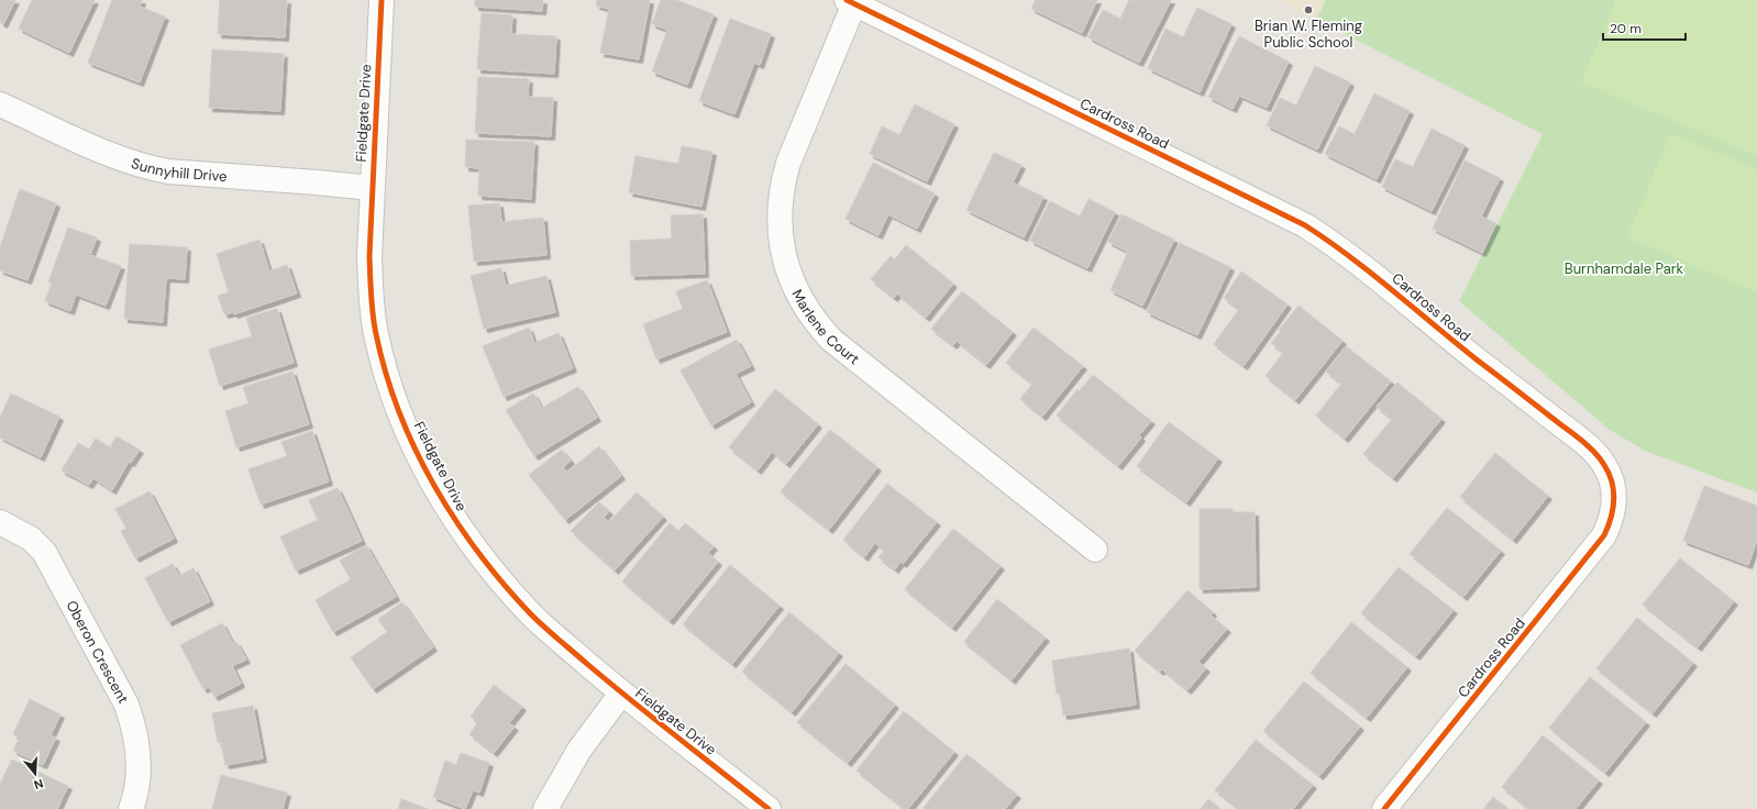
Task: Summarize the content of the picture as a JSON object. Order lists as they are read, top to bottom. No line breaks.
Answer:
{"streets":{"street":["Fieldgate Drive","Cardross Road","Sunnyhill Drive","Marlene Court","Oberon Crescent"]},"crossings":[["Fieldgate Drive","Sunnyhill Drive"],["Cardross Road","Marlene Court"]],"parks":["Burnhamdale Park"],"places":["Brian W. Fleming Public School"],"scale_bar":"20 m","north":"bottom"}
